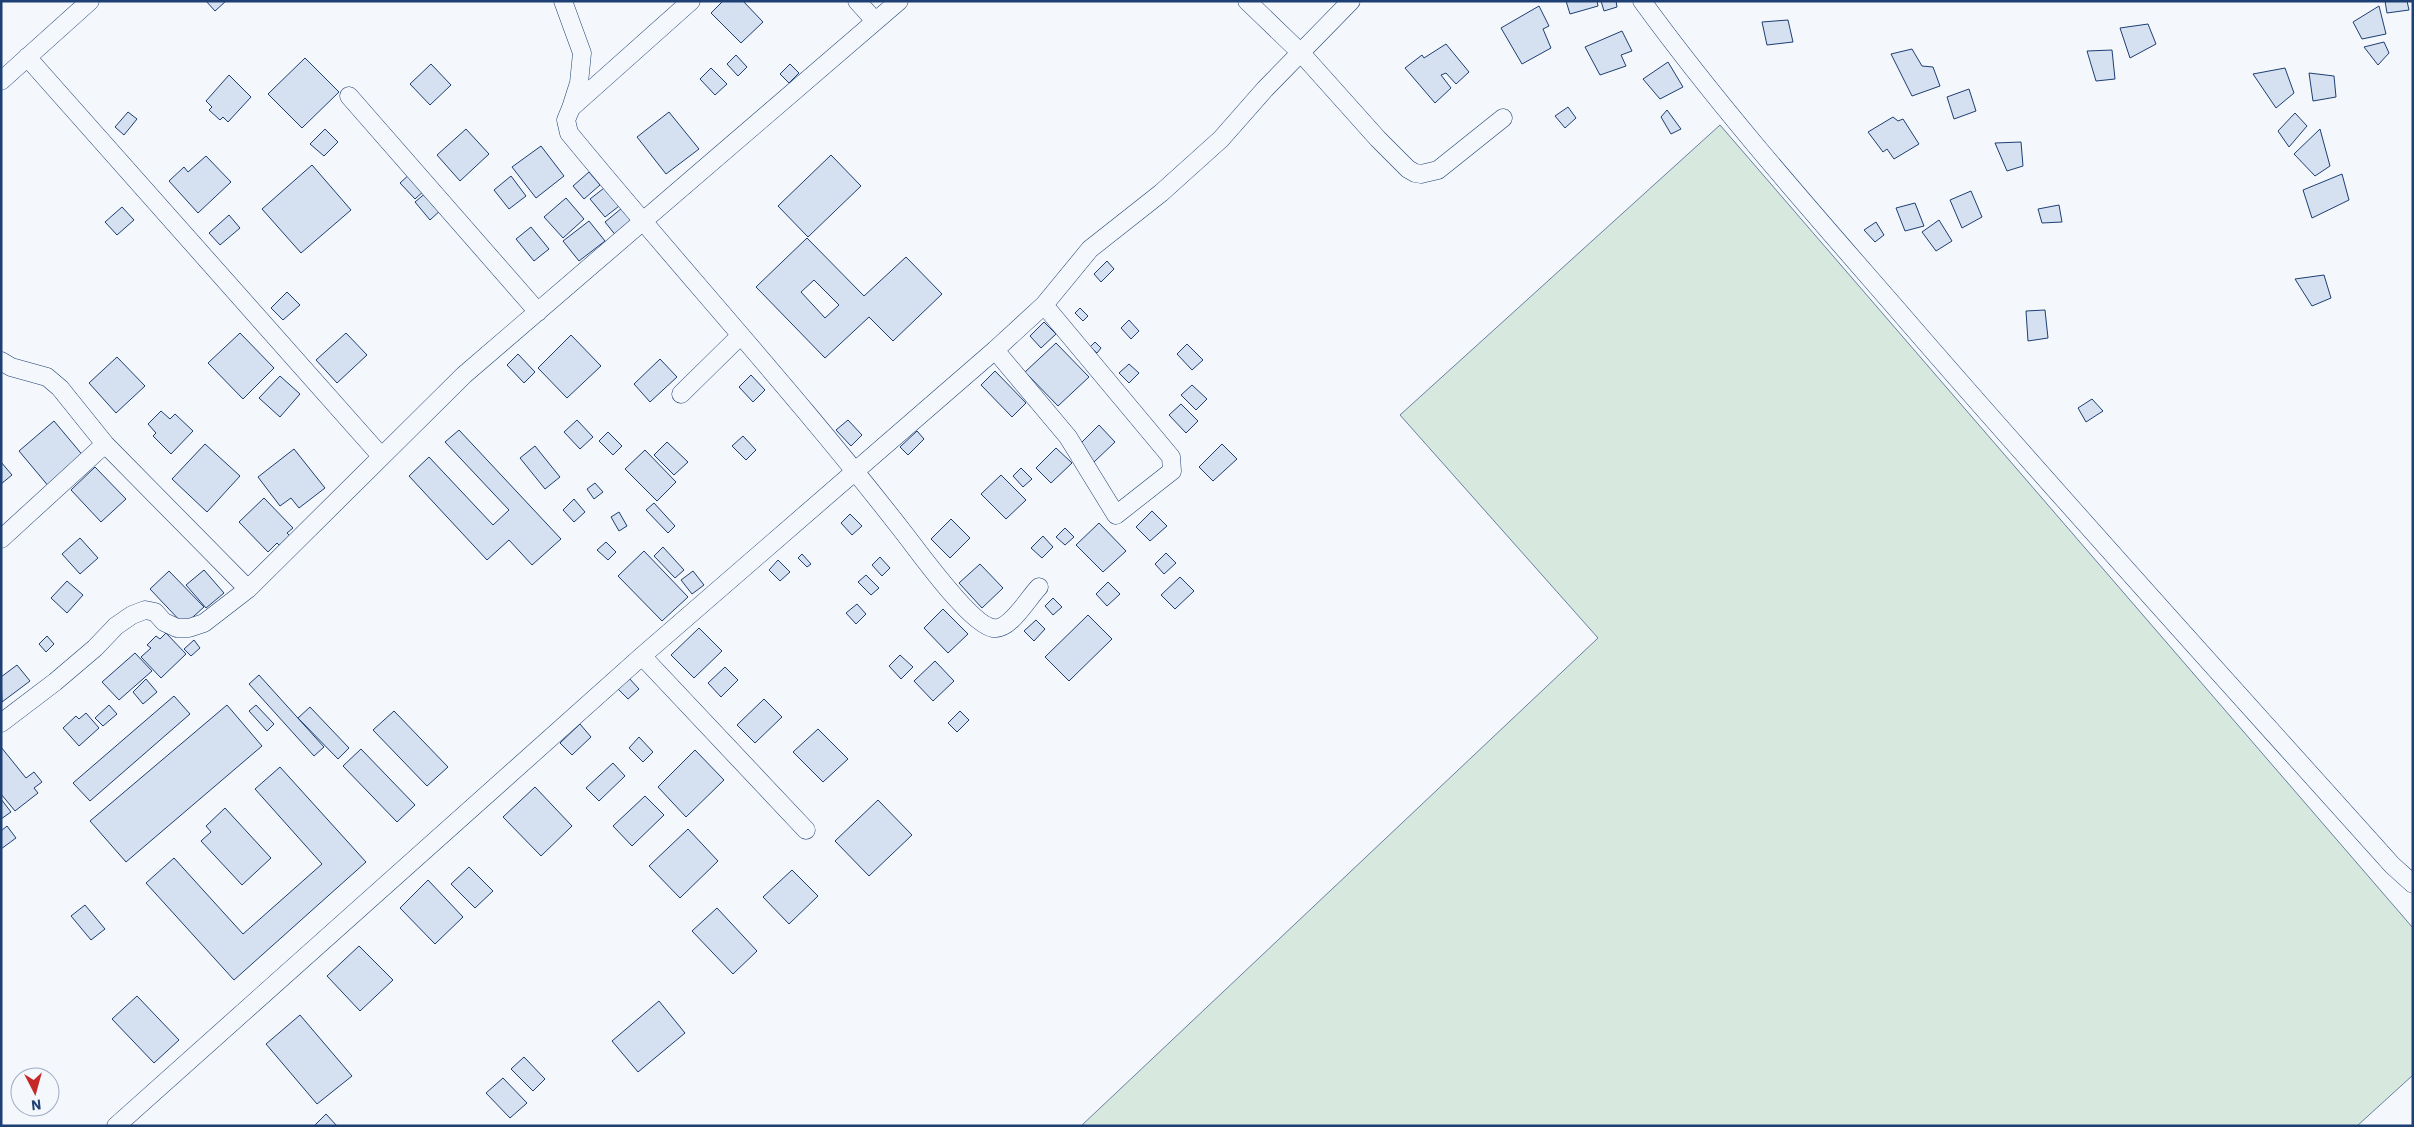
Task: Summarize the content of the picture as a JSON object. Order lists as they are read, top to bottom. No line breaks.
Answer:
{"north":"bottom"}
